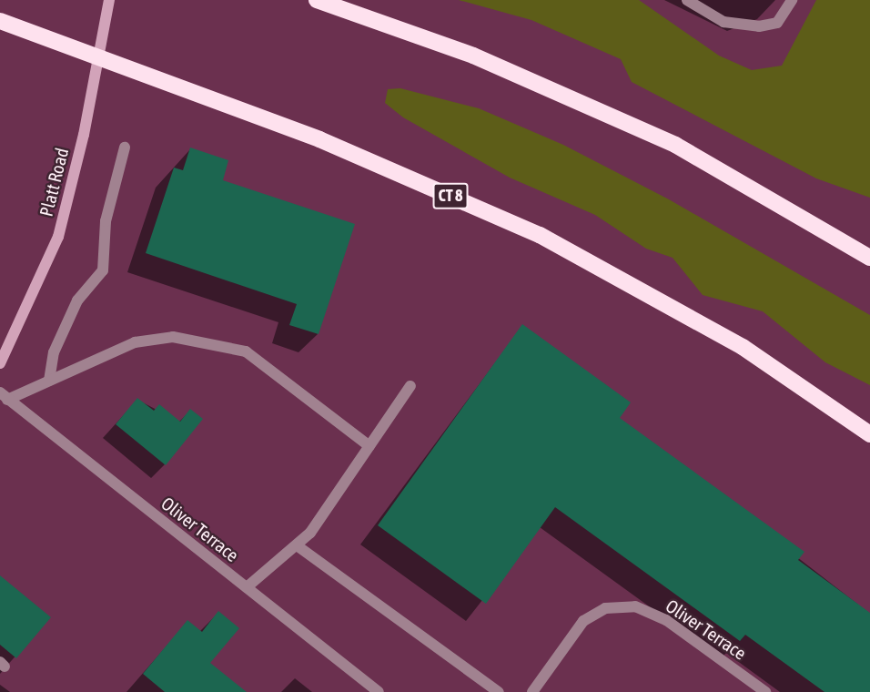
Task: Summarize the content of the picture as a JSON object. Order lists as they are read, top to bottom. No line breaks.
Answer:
{"streets":{"highway":["CT 8"],"street":["Platt Road","Oliver Terrace"]}}
